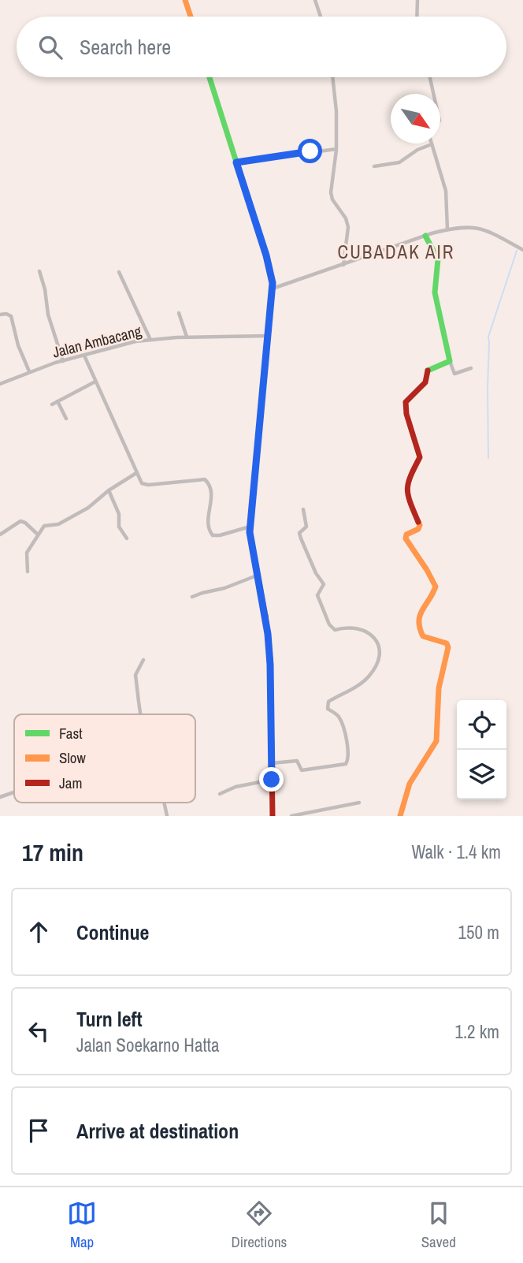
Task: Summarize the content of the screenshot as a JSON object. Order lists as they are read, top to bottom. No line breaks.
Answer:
{"streets":{"street":["Jalan Ambacang"]},"districts":["CUBADAK AIR"],"legend":["Fast","Slow","Jam"],"north":"bottom right","page":{"search":"Search here","heading":["17 min","Walk · 1.4 km"],"list":[["Continue","150 m"],["Turn left","Jalan Soekarno Hatta","1.2 km"],"Arrive at destination"],"nav":["Map","Directions","Saved"]}}
